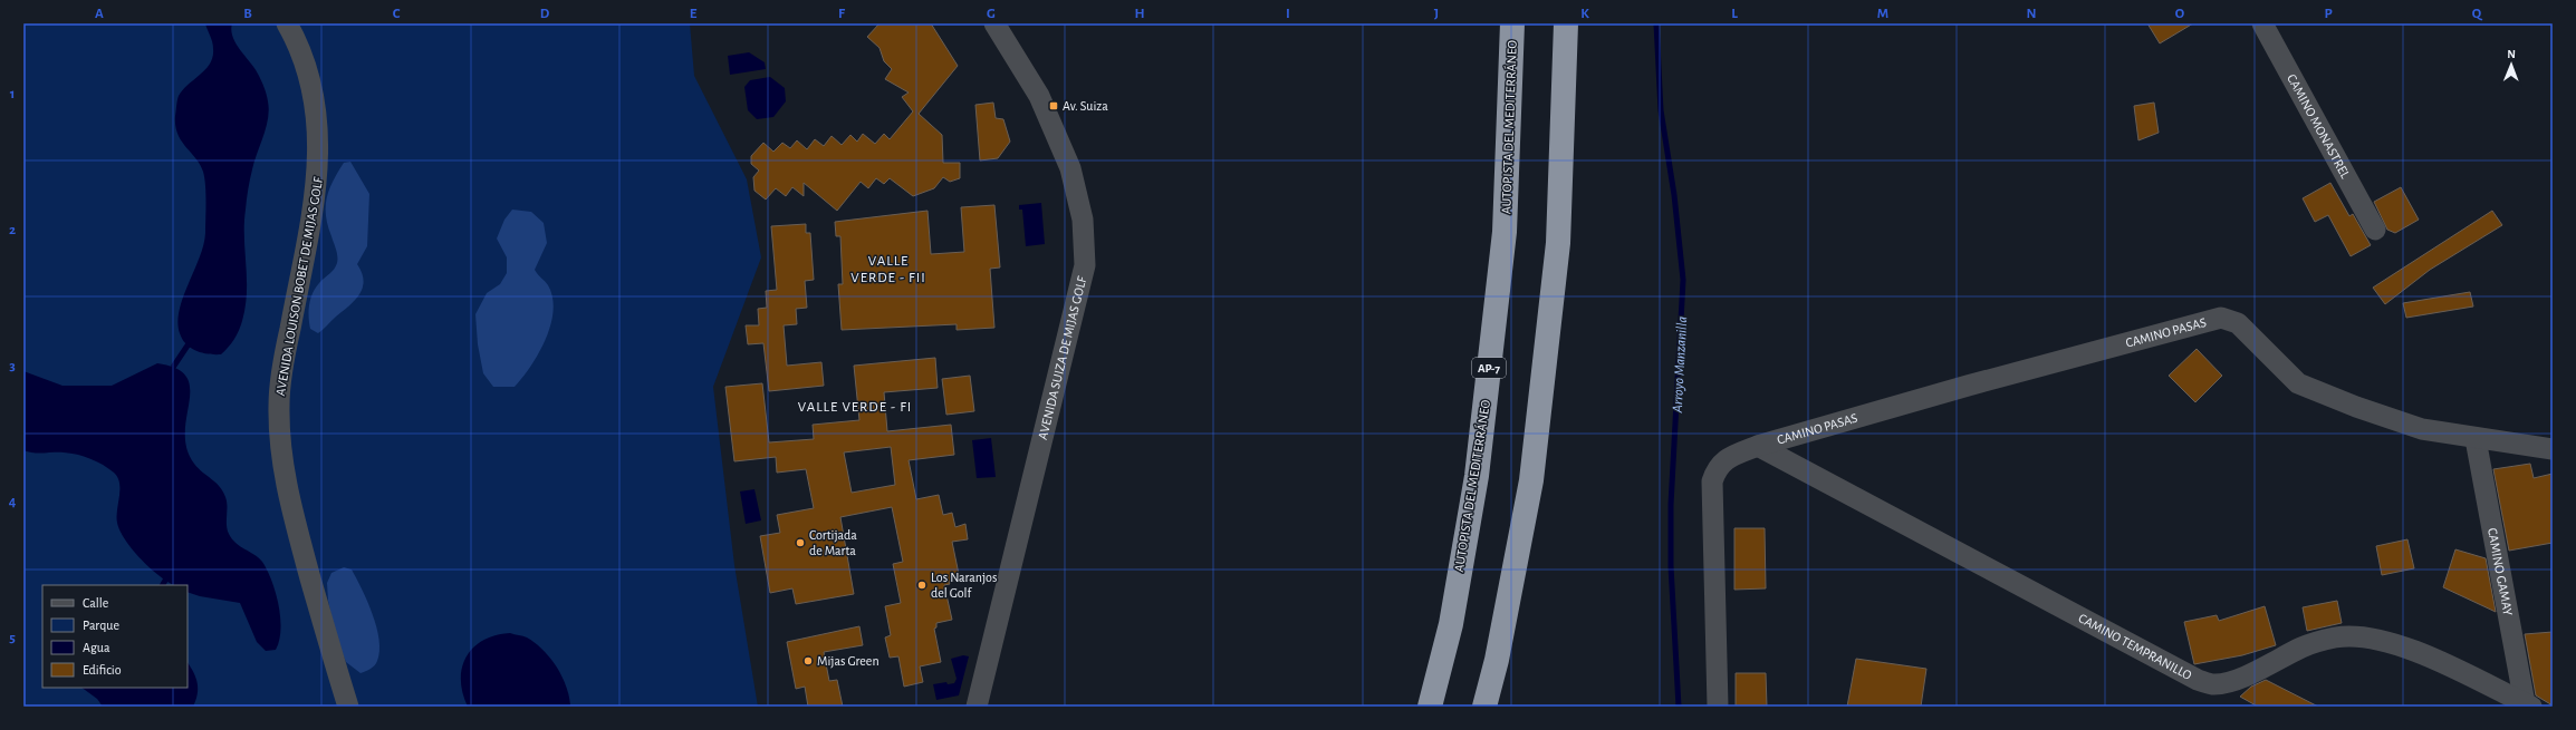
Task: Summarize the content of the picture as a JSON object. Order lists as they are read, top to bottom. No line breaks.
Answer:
{"streets":{"highway":["AUTOPISTA DEL MEDITERRÁNEO","AP-7"],"street":["CAMINO MONASTREL","AVENIDA LOUISON BOBET DE MIJAS GOLF","CAMINO PASAS","AVENIDA SUIZA DE MIJAS GOLF","CAMINO GAMAY","CAMINO TEMPRANILLO"]},"crossings":[["CAMINO PASAS","CAMINO GAMAY"],["CAMINO PASAS","CAMINO TEMPRANILLO"],["CAMINO GAMAY","CAMINO TEMPRANILLO"]],"districts":["VALLE VERDE - FII","VALLE VERDE - FI"],"water":["Arroyo Manzanilla"],"places":{"transit":["Av. Suiza"],"other":["Cortijada de Marta","Los Naranjos del Golf","Mijas Green"]},"legend":["Calle","Parque","Agua","Edificio"],"north":"top","grid":{"columns":["A","B","C","D","E","F","G","H","I","J","K","L","M","N","O","P","Q"],"rows":["1","2","3","4","5"]}}
